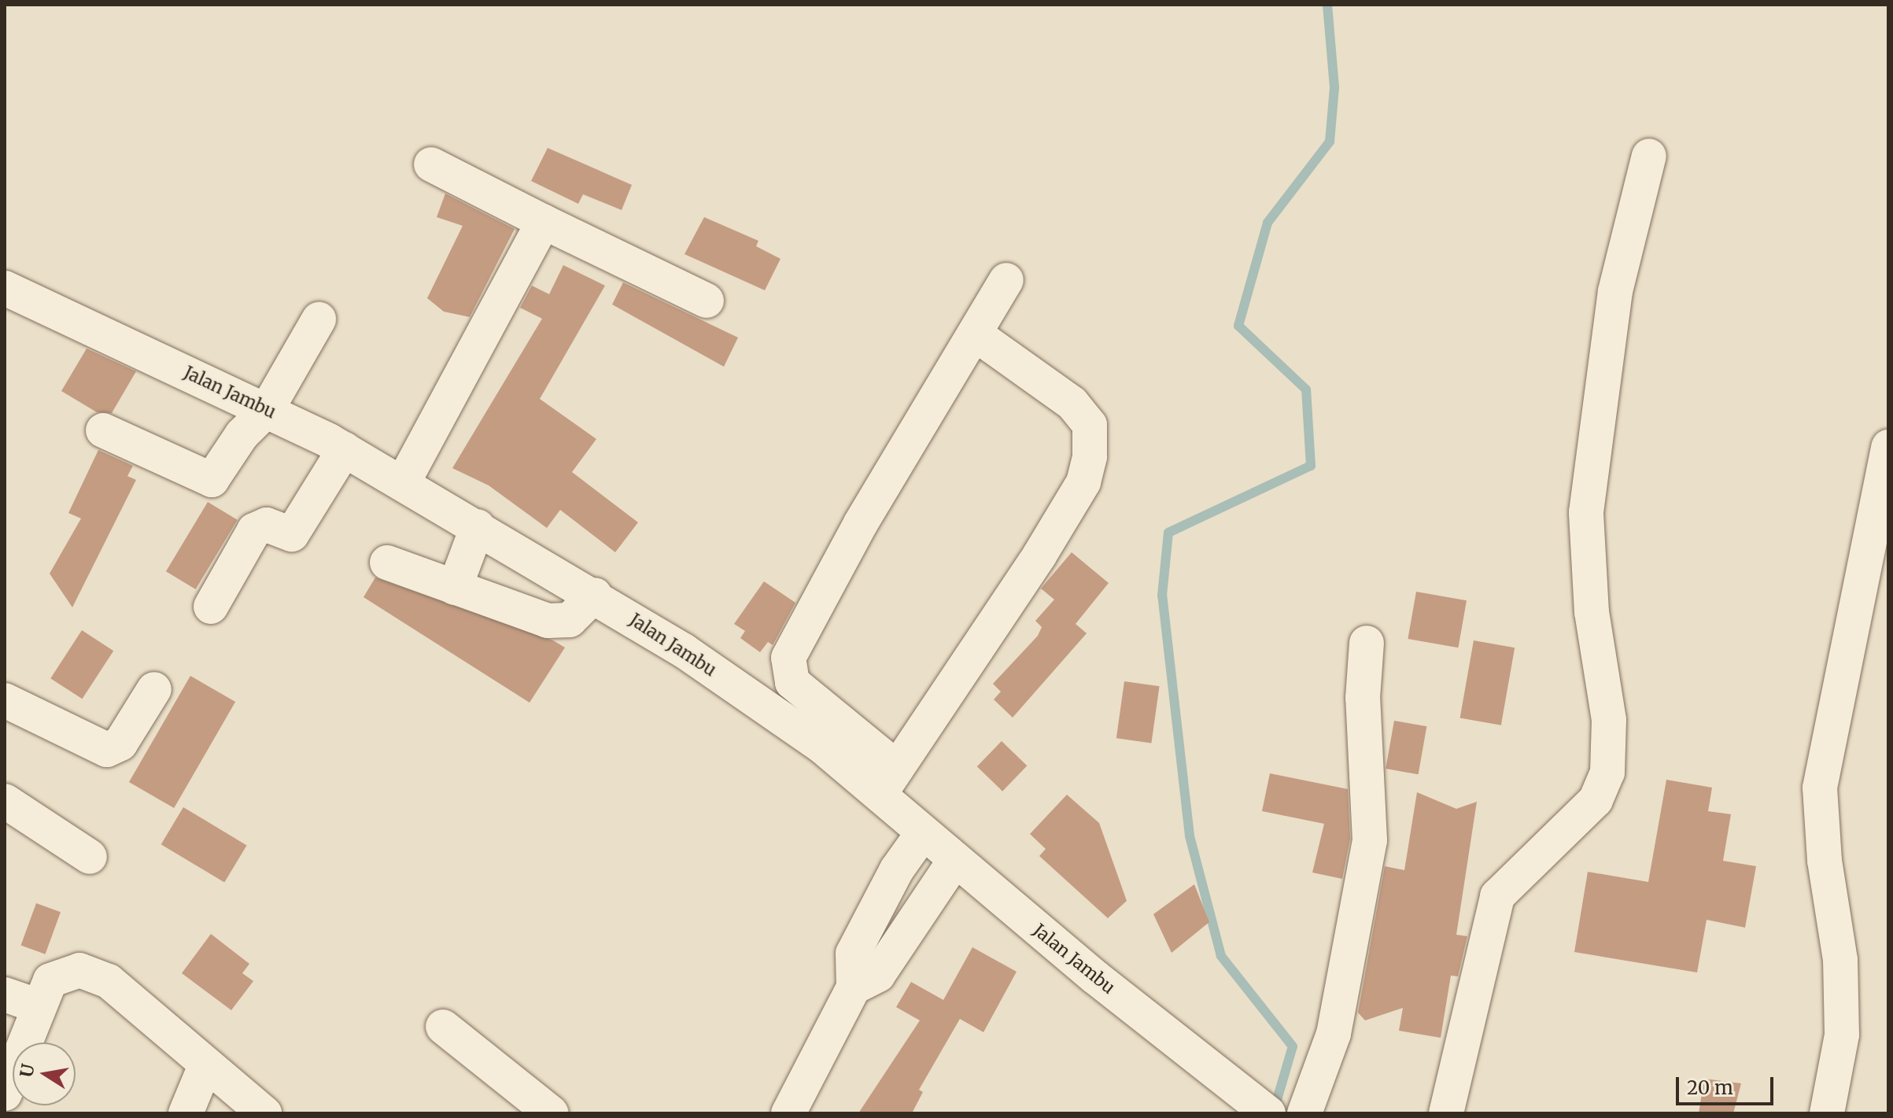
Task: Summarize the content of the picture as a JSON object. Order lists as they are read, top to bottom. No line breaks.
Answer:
{"streets":{"street":["Jalan Jambu"]},"scale_bar":"20 m","north":"left"}
